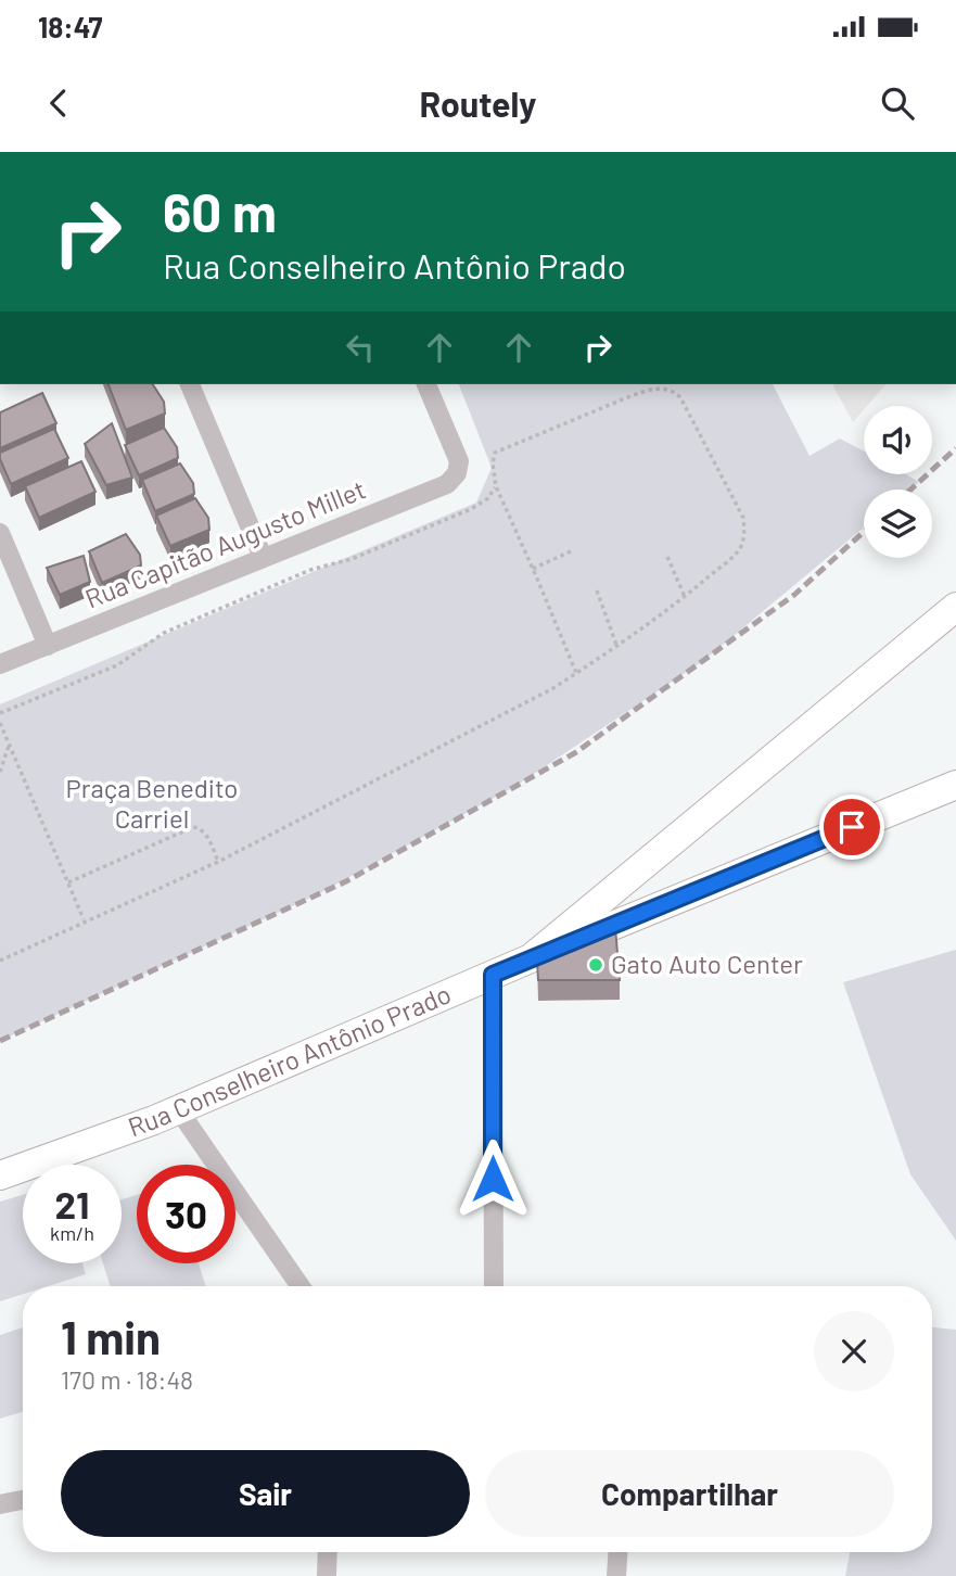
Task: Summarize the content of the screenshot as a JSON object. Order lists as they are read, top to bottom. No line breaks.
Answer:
{"streets":{"main road":["Rua Conselheiro Antônio Prado"],"street":["Rua Capitão Augusto Millet"]},"parks":["Praça Benedito Carriel"],"places":["Gato Auto Center"],"page":{"status":"18:47","header":"Routely","turn":["60 m","Rua Conselheiro Antônio Prado"],"speed":"21 km/h","limit":"30","heading":["1 min","170 m · 18:48"],"buttons":["Sair","Compartilhar"]}}
